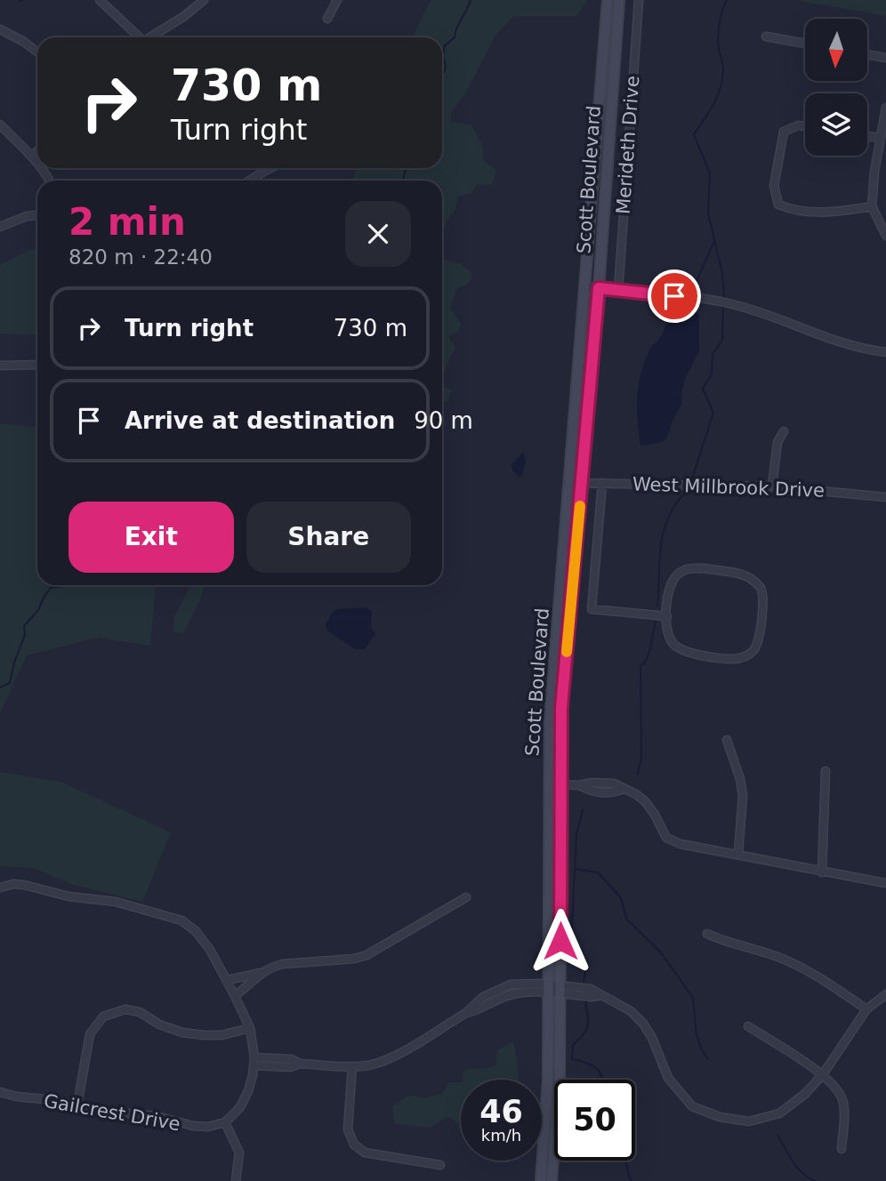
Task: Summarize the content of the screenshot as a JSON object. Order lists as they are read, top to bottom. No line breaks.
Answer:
{"streets":{"main road":["Scott Boulevard"],"street":["Merideth Drive","West Millbrook Drive","Gailcrest Drive"]},"crossings":[["Scott Boulevard","West Millbrook Drive"]],"north":"bottom","page":{"turn":["730 m","Turn right"],"heading":["2 min","820 m · 22:40"],"list":[{"name":"Turn right","value":"730 m"},{"name":"Arrive at destination","value":"90 m"}],"buttons":["Exit","Share"],"speed":"46 km/h","limit":"50"}}
